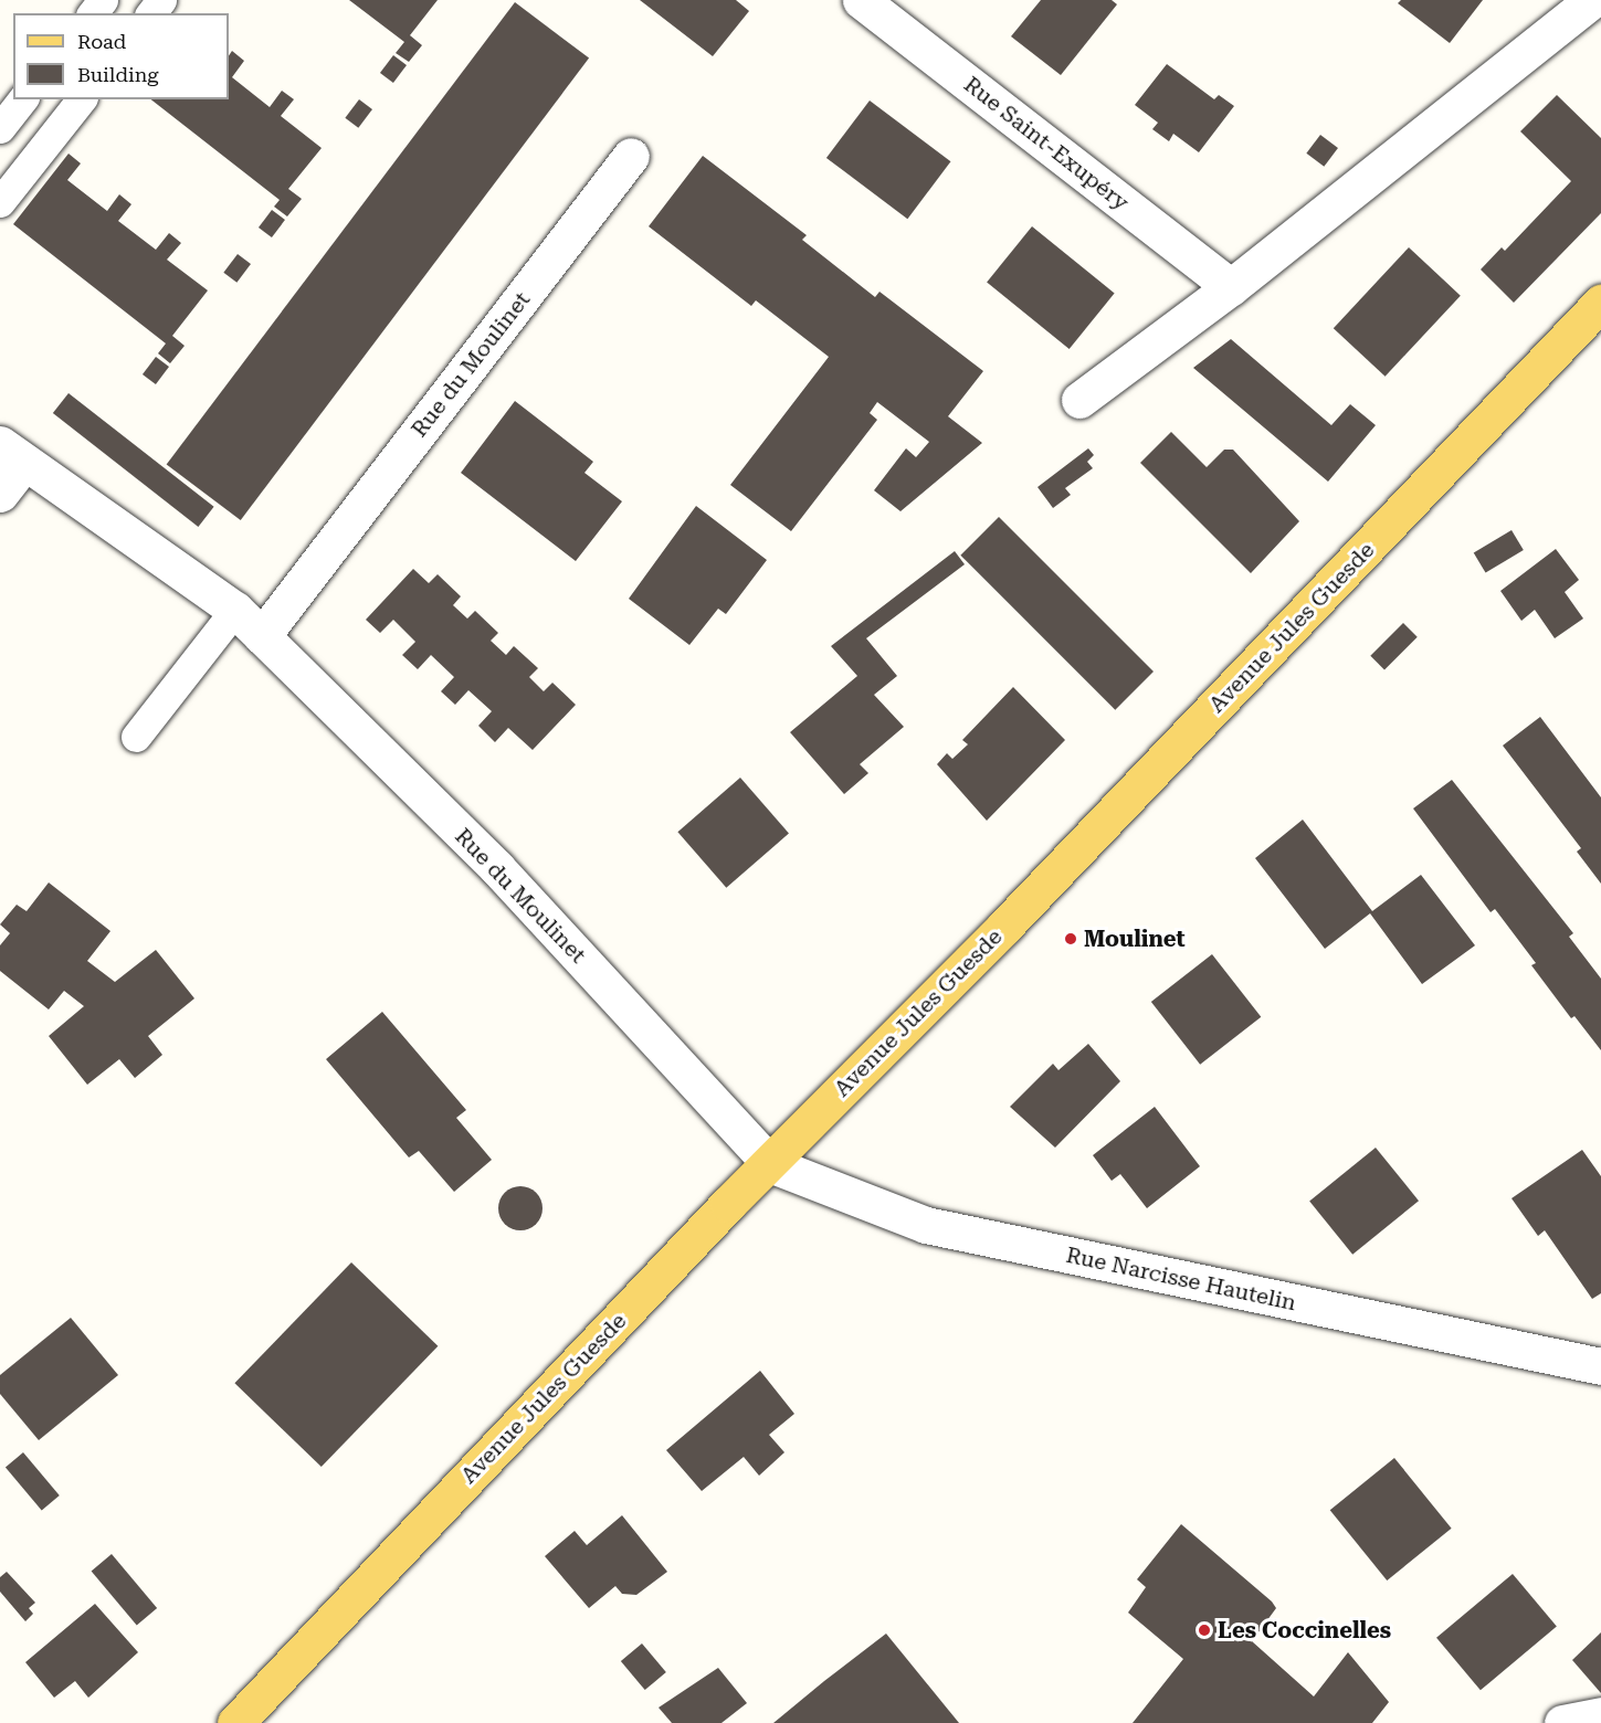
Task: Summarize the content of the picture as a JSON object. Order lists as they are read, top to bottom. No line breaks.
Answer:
{"streets":{"main road":["Avenue Jules Guesde"],"street":["Rue Saint-Exupéry","Rue du Moulinet","Rue Narcisse Hautelin"]},"crossings":[["Rue du Moulinet","Avenue Jules Guesde"],["Rue du Moulinet","Rue Narcisse Hautelin"],["Avenue Jules Guesde","Rue Narcisse Hautelin"]],"places":["Moulinet","Les Coccinelles"],"legend":["Road","Building"]}
